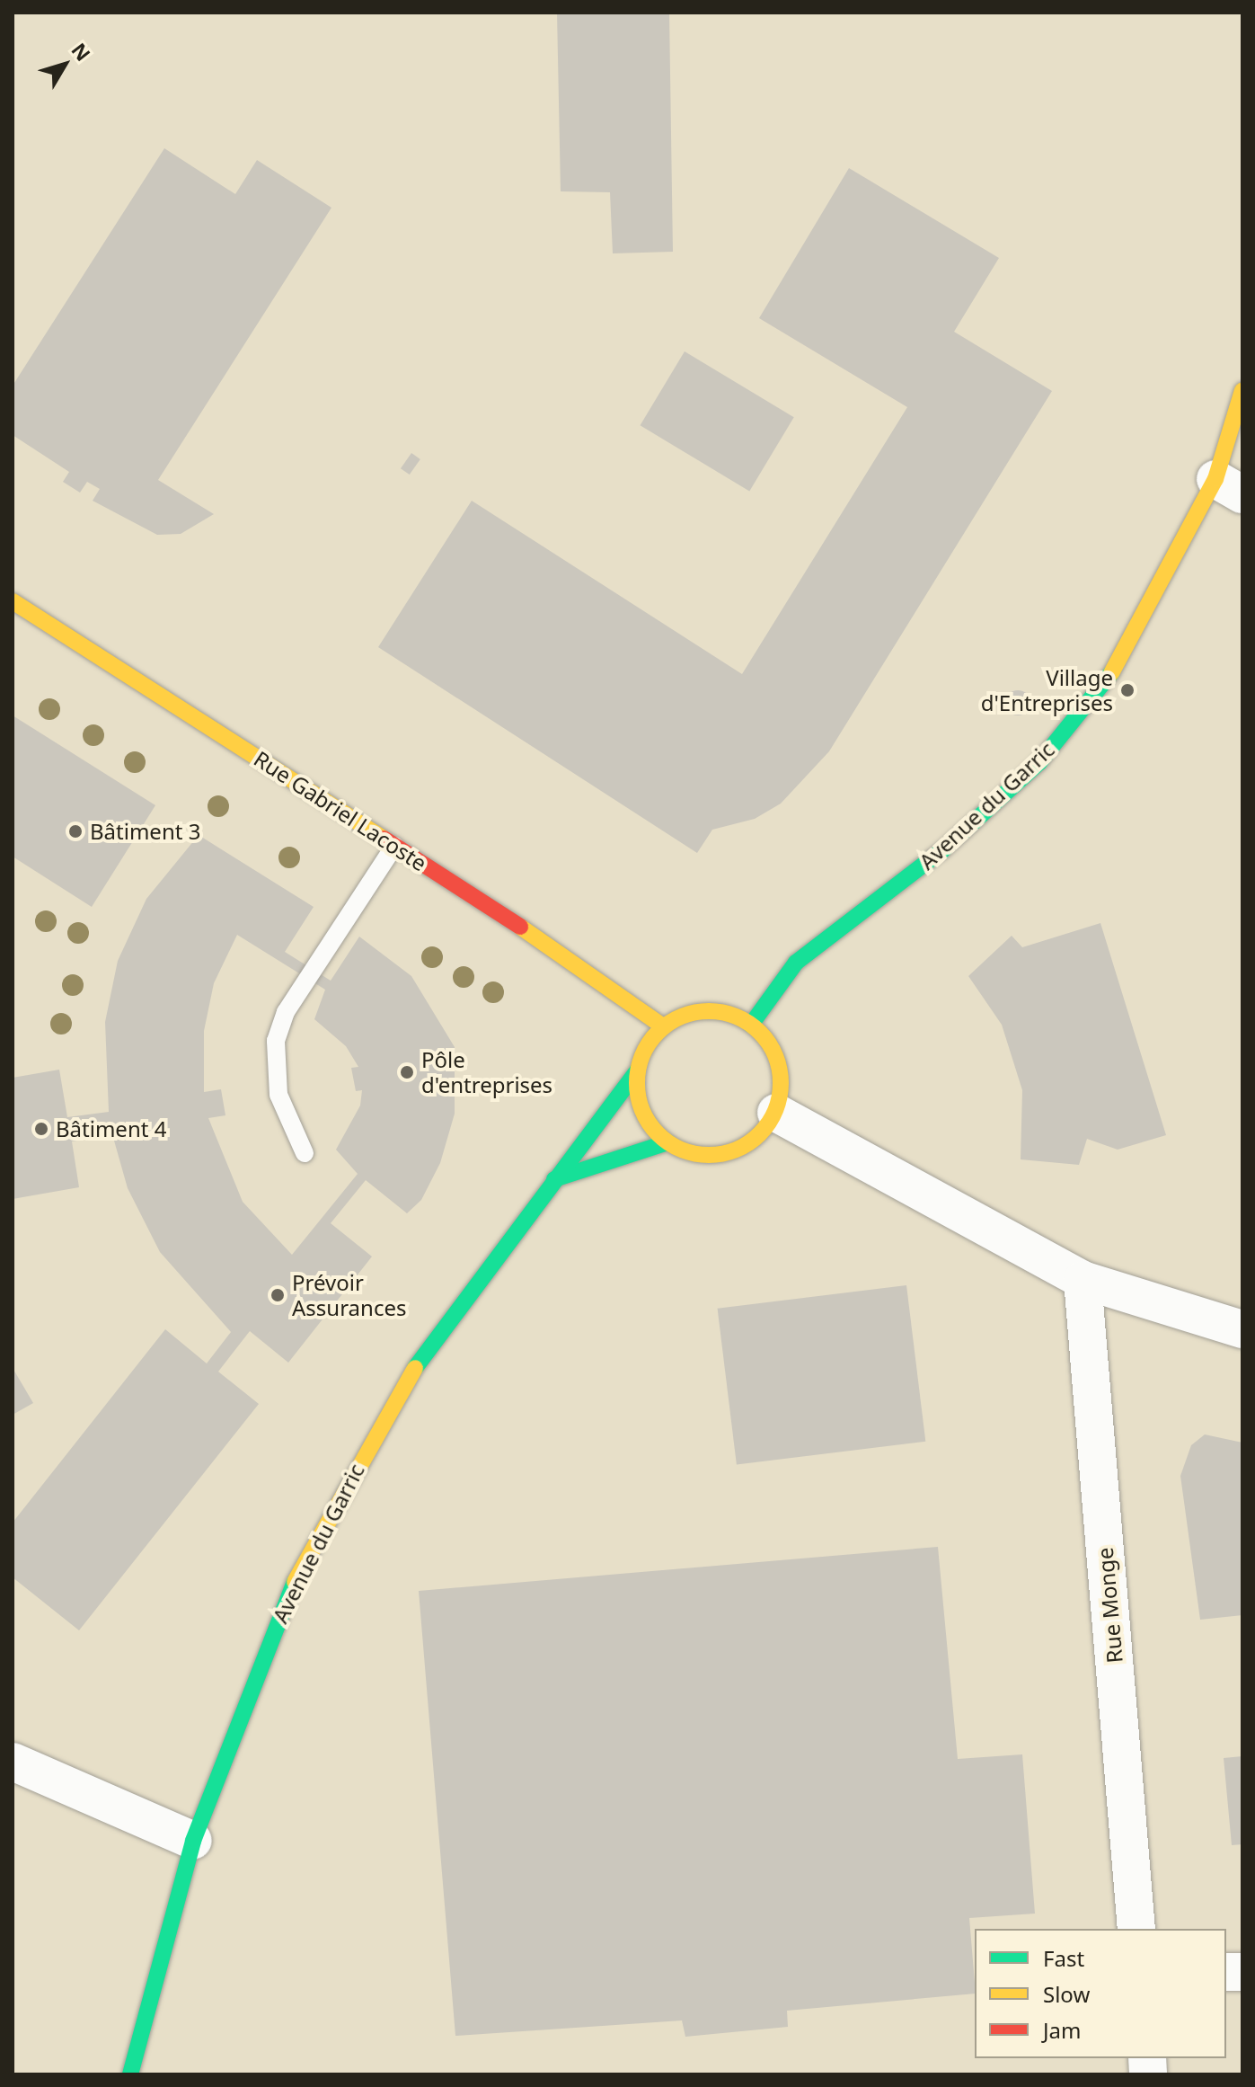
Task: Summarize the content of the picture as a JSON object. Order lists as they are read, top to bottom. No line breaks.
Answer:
{"streets":{"street":["Avenue du Garric","Rue Gabriel Lacoste","Rue Monge"]},"crossings":[["Avenue du Garric","Rue Gabriel Lacoste"]],"places":["Village d'Entreprises","Bâtiment 3","Pôle d'entreprises","Bâtiment 4","Prévoir Assurances"],"legend":["Fast","Slow","Jam"],"north":"top right"}
